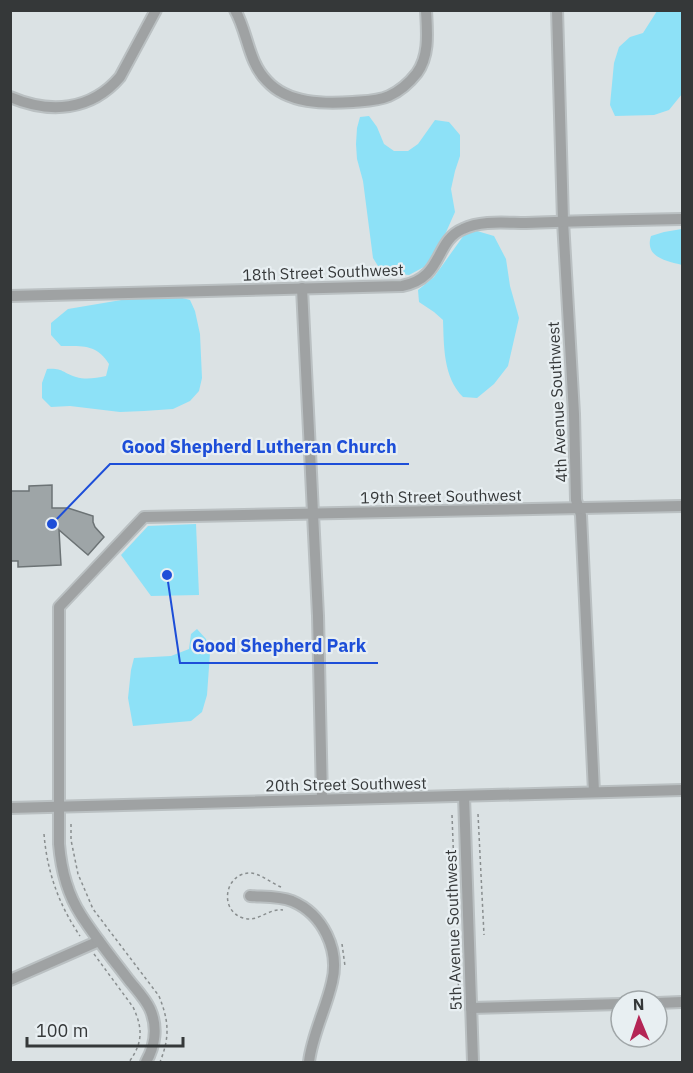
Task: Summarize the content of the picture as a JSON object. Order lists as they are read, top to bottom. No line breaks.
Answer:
{"streets":{"street":["18th Street Southwest","4th Avenue Southwest","19th Street Southwest","20th Street Southwest","5th Avenue Southwest"]},"crossings":[["18th Street Southwest","4th Avenue Southwest"],["4th Avenue Southwest","19th Street Southwest"],["4th Avenue Southwest","20th Street Southwest"],["19th Street Southwest","20th Street Southwest"],["20th Street Southwest","5th Avenue Southwest"]],"places":["Good Shepherd Lutheran Church","Good Shepherd Park"],"scale_bar":"100 m","north":"top"}
